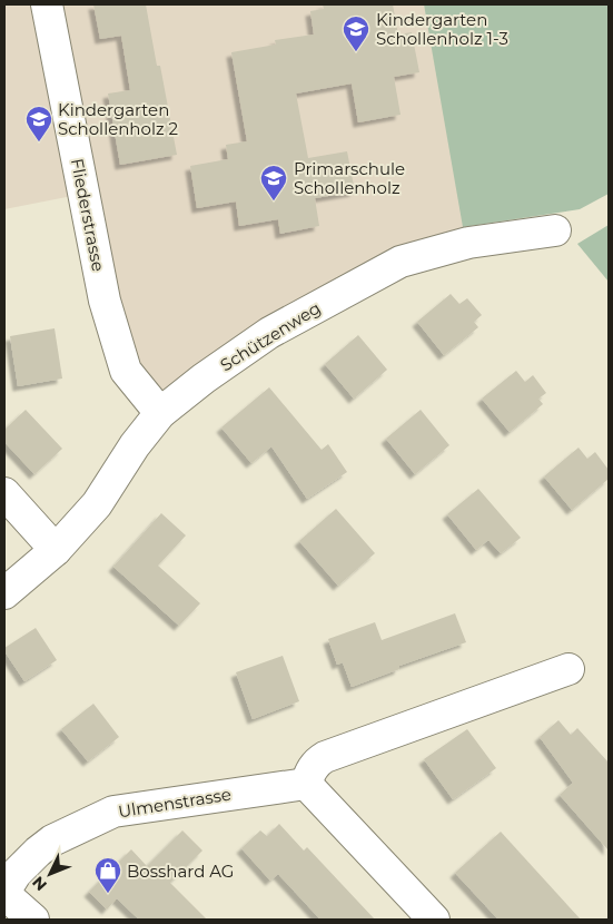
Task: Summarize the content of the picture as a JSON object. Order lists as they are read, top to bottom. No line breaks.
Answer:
{"streets":{"street":["Fliederstrasse","Schützenweg","Ulmenstrasse"]},"crossings":[["Fliederstrasse","Schützenweg"]],"places":{"school or university":["Kindergarten Schollenholz 1-3","Kindergarten Schollenholz 2","Primarschule Schollenholz"],"shop":["Bosshard AG"]},"north":"bottom left"}
